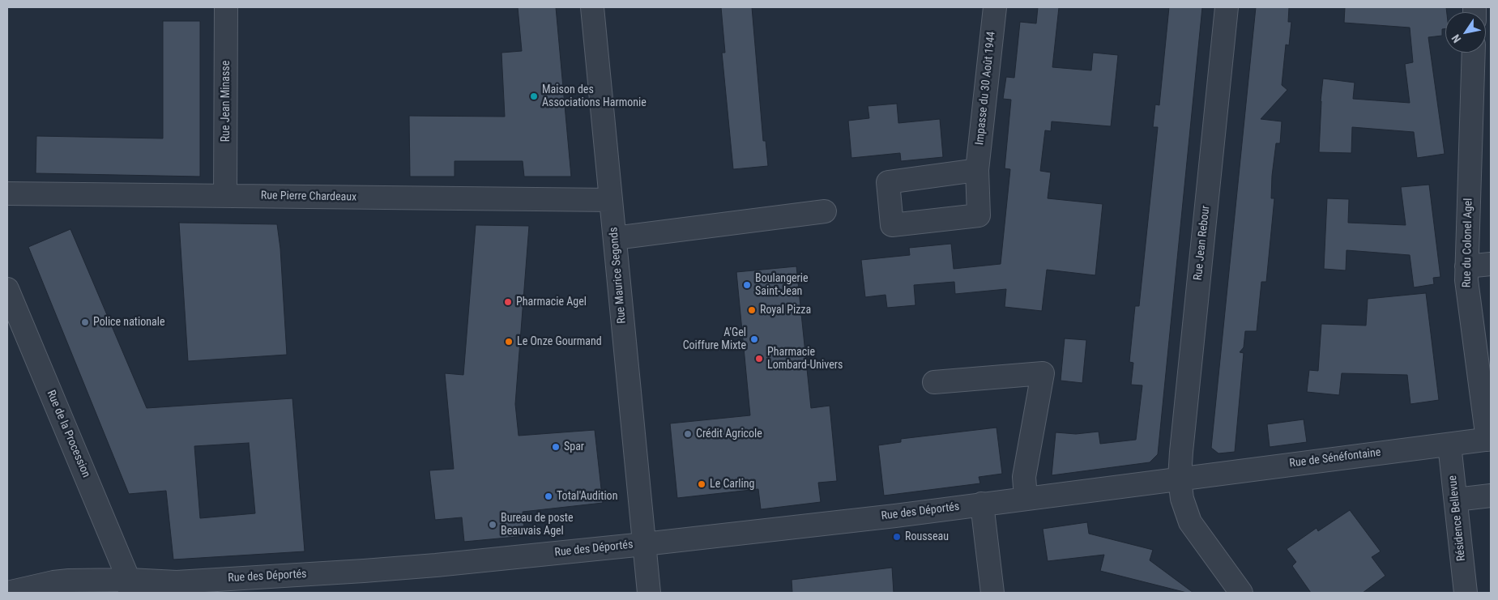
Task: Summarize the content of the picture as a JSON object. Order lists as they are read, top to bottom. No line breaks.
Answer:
{"streets":{"street":["Impasse du 30 Août 1944","Rue Jean Minasse","Rue Pierre Chardeaux","Rue Jean Rebour","Rue du Colonel Agel","Rue Maurice Segonds","Rue de la Procession","Rue de Sénéfontaine","Rue des Déportés","Résidence Bellevue"]},"crossings":[["Rue Jean Minasse","Rue Pierre Chardeaux"],["Rue Pierre Chardeaux","Rue Maurice Segonds"],["Rue Jean Rebour","Rue de Sénéfontaine"],["Rue Jean Rebour","Rue des Déportés"],["Rue du Colonel Agel","Rue de Sénéfontaine"],["Rue Maurice Segonds","Rue des Déportés"],["Rue de la Procession","Rue des Déportés"],["Rue de Sénéfontaine","Rue des Déportés"],["Rue de Sénéfontaine","Résidence Bellevue"]],"places":["Maison des Associations Harmonie","Boulangerie Saint-Jean","Pharmacie Agel","Royal Pizza","Police nationale","A'Gel Coiffure Mixte","Le Onze Gourmand","Pharmacie Lombard-Univers","Crédit Agricole","Spar","Le Carling","Total'Audition","Bureau de poste Beauvais Agel","Rousseau"],"north":"bottom left"}
